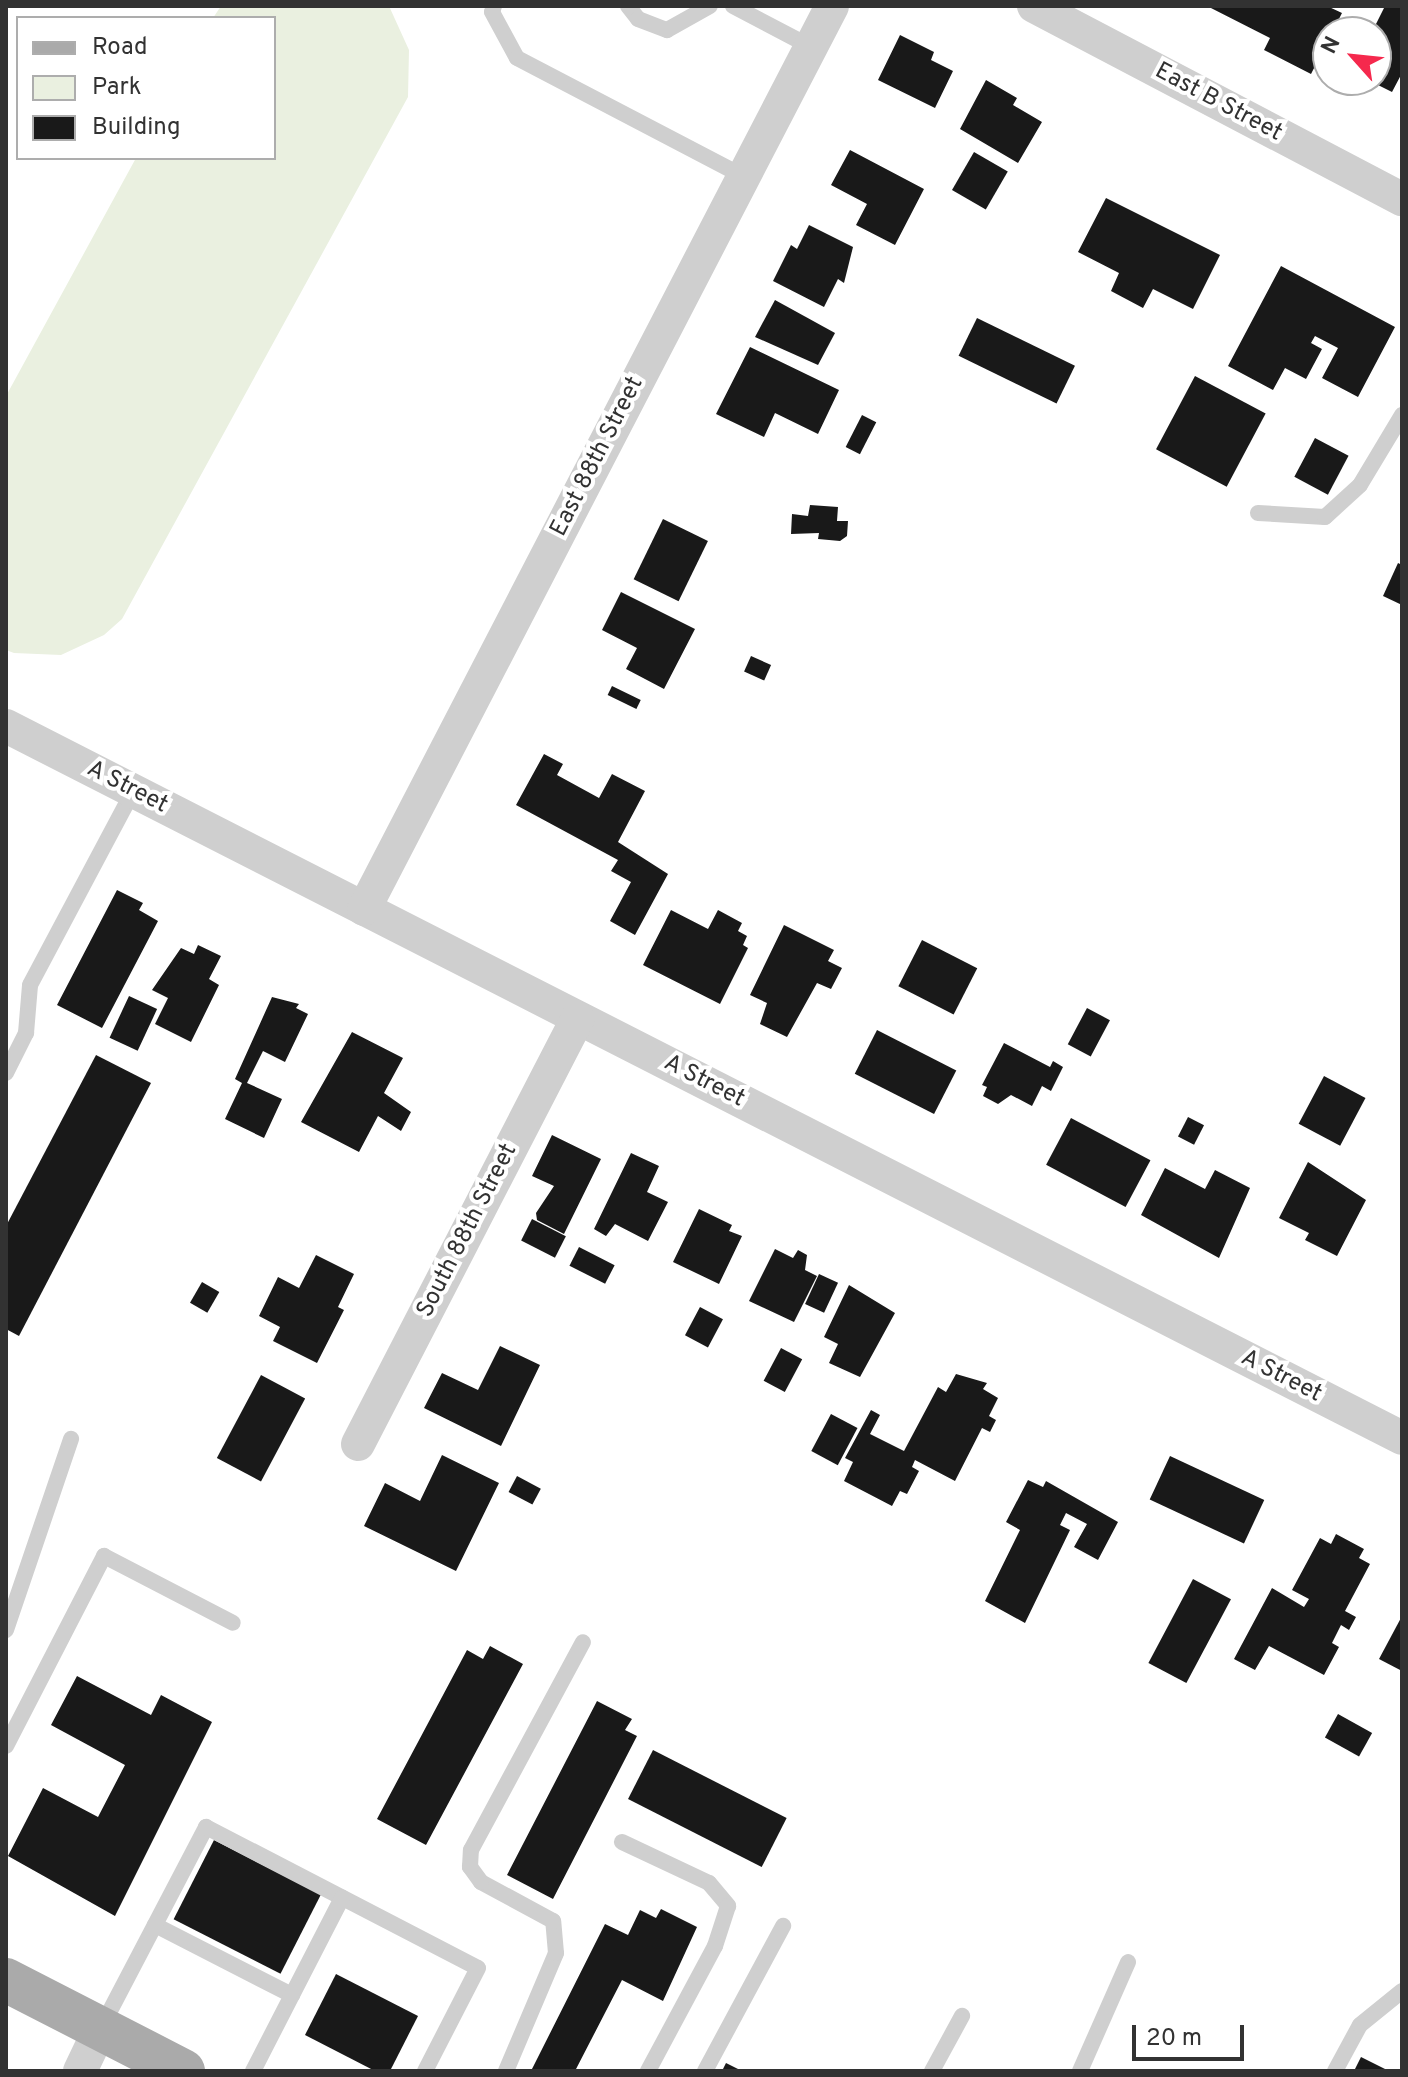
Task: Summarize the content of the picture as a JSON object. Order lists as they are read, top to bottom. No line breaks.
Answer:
{"streets":{"street":["East B Street","East 88th Street","A Street","South 88th Street"]},"crossings":[["East 88th Street","A Street"],["A Street","South 88th Street"]],"legend":["Road","Park","Building"],"scale_bar":"20 m","north":"top left"}
